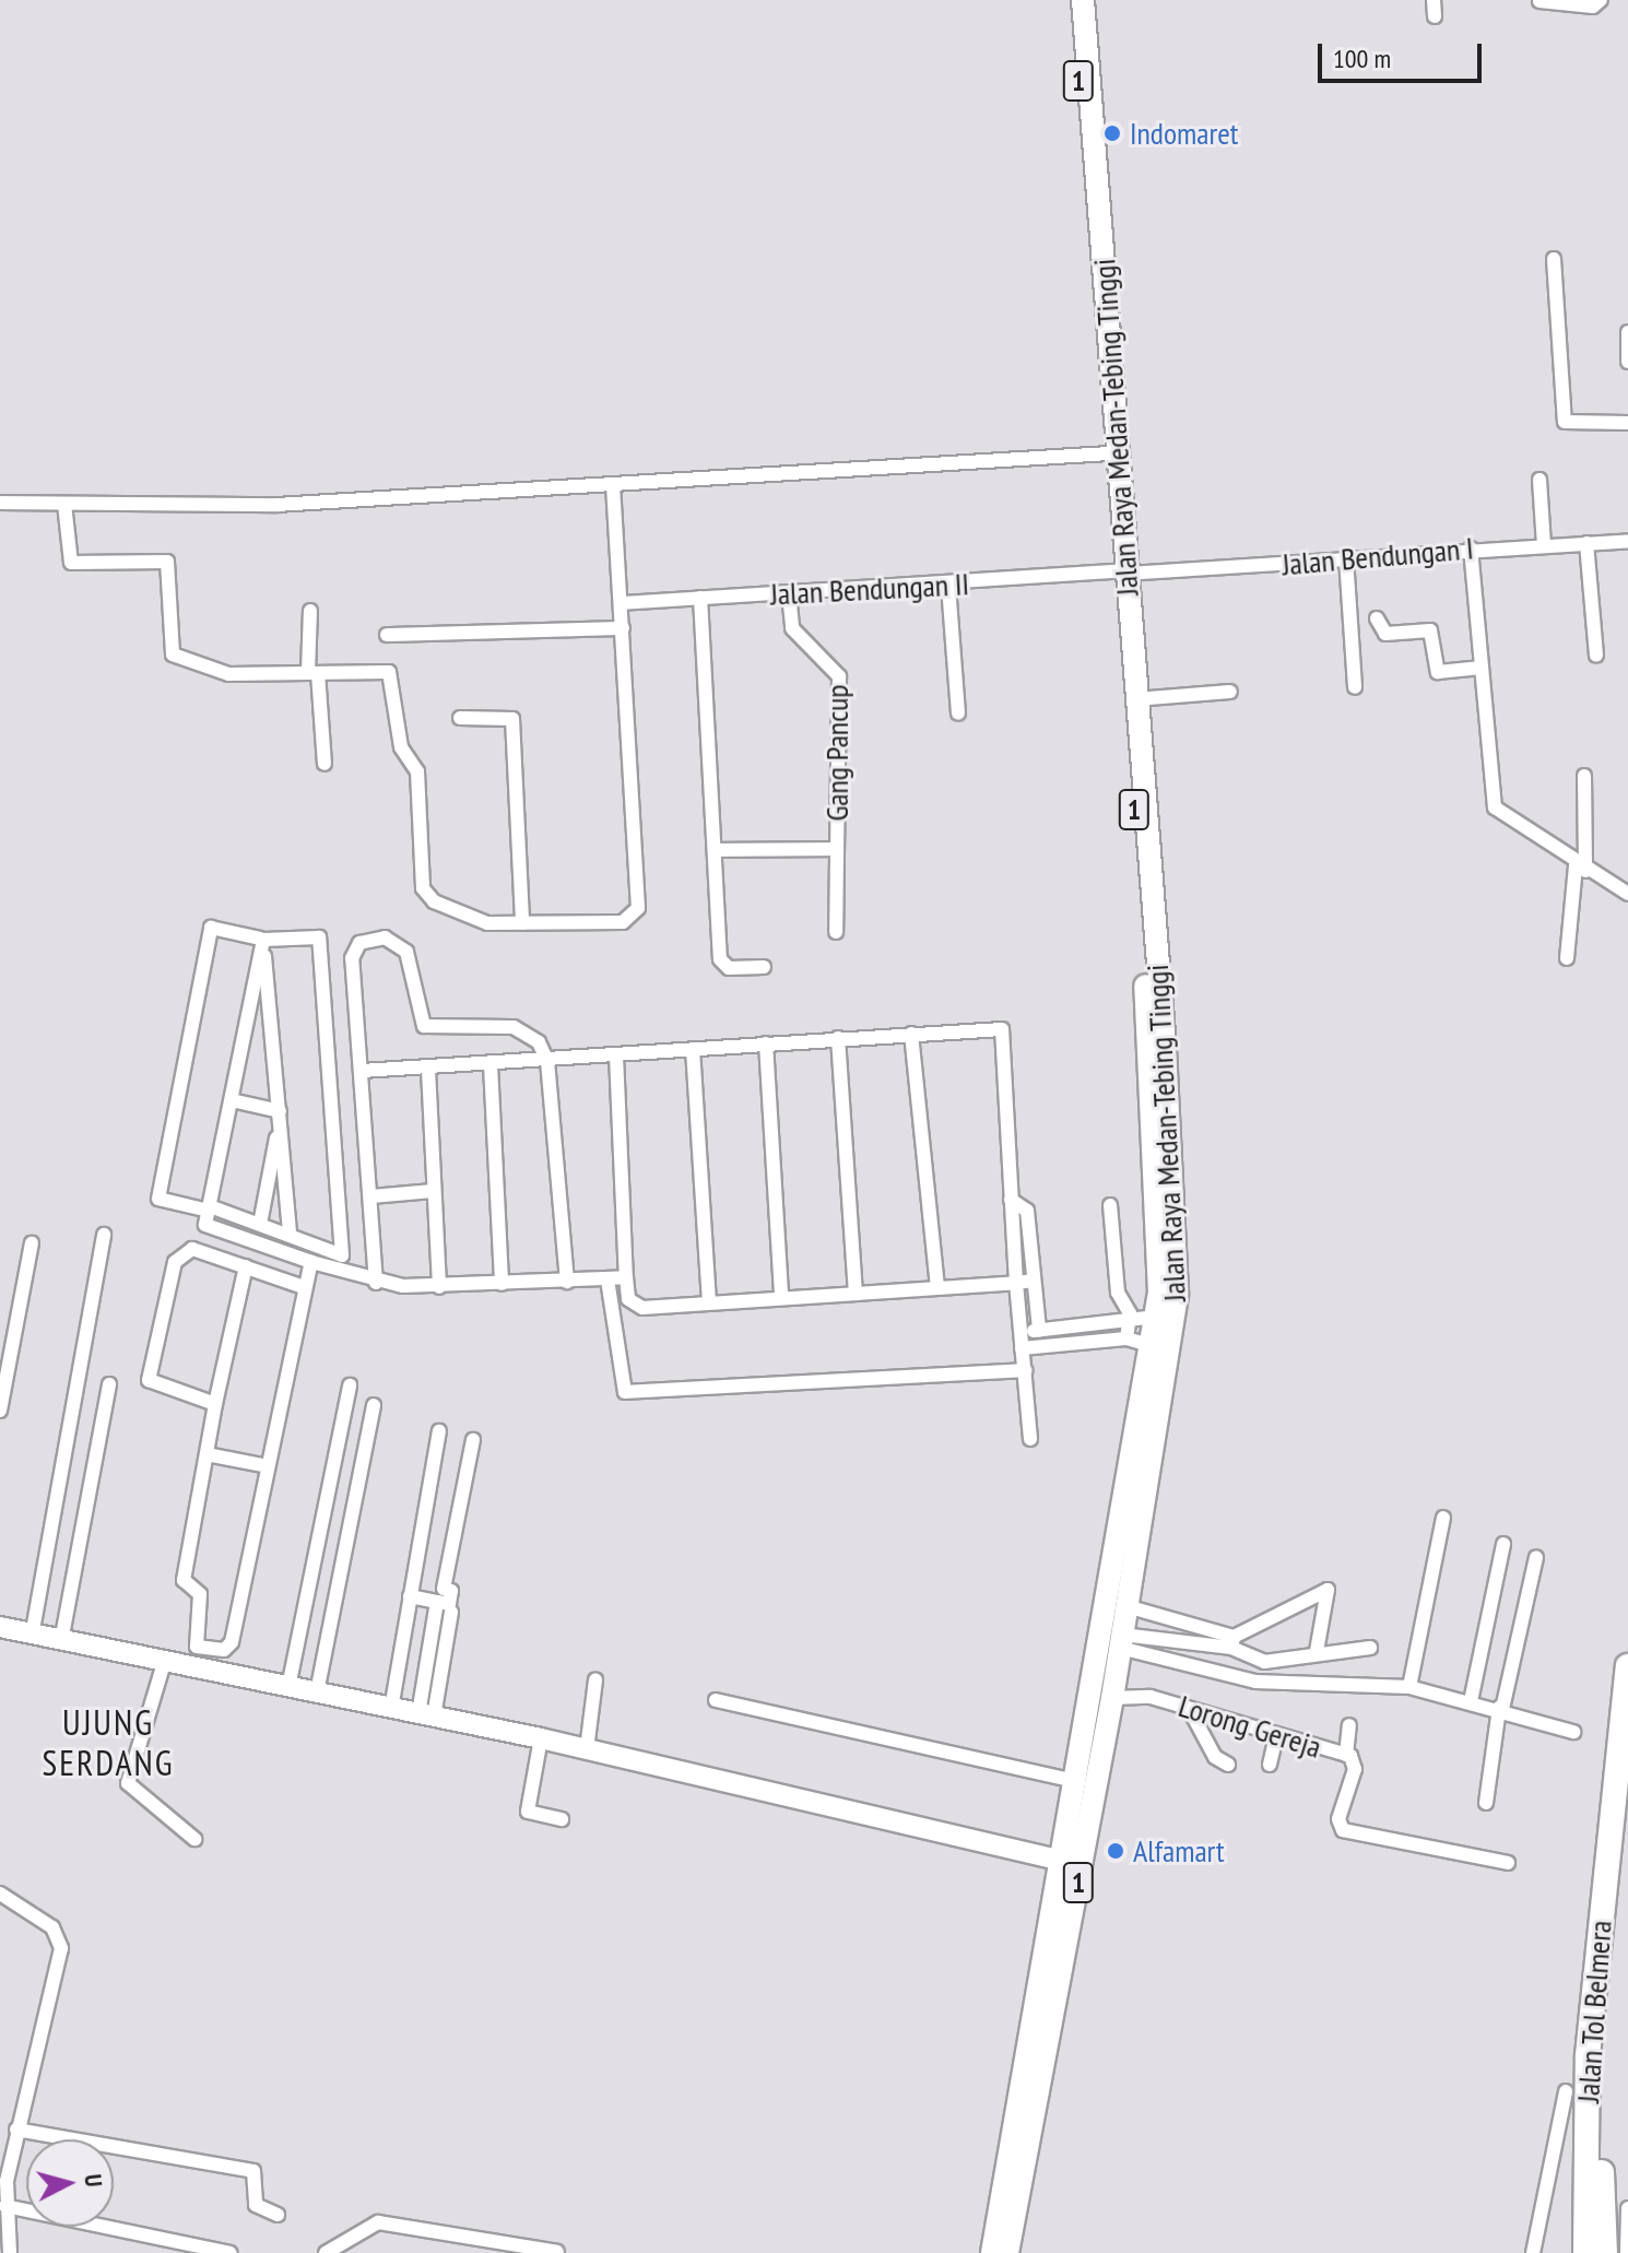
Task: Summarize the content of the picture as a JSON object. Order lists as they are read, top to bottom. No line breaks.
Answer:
{"streets":{"highway":["1","Jalan Raya Medan-Tebing Tinggi","Jalan Tol Belmera"],"street":["Jalan Bendungan I","Jalan Bendungan II","Gang Pancup","Lorong Gereja"]},"crossings":[["Jalan Raya Medan-Tebing Tinggi","Jalan Bendungan I"],["Jalan Raya Medan-Tebing Tinggi","Jalan Bendungan II"],["Jalan Raya Medan-Tebing Tinggi","Lorong Gereja"],["Jalan Bendungan I","Jalan Bendungan II"],["Jalan Bendungan II","Gang Pancup"]],"districts":["UJUNG SERDANG"],"places":["Indomaret","Alfamart"],"scale_bar":"100 m","north":"right"}
